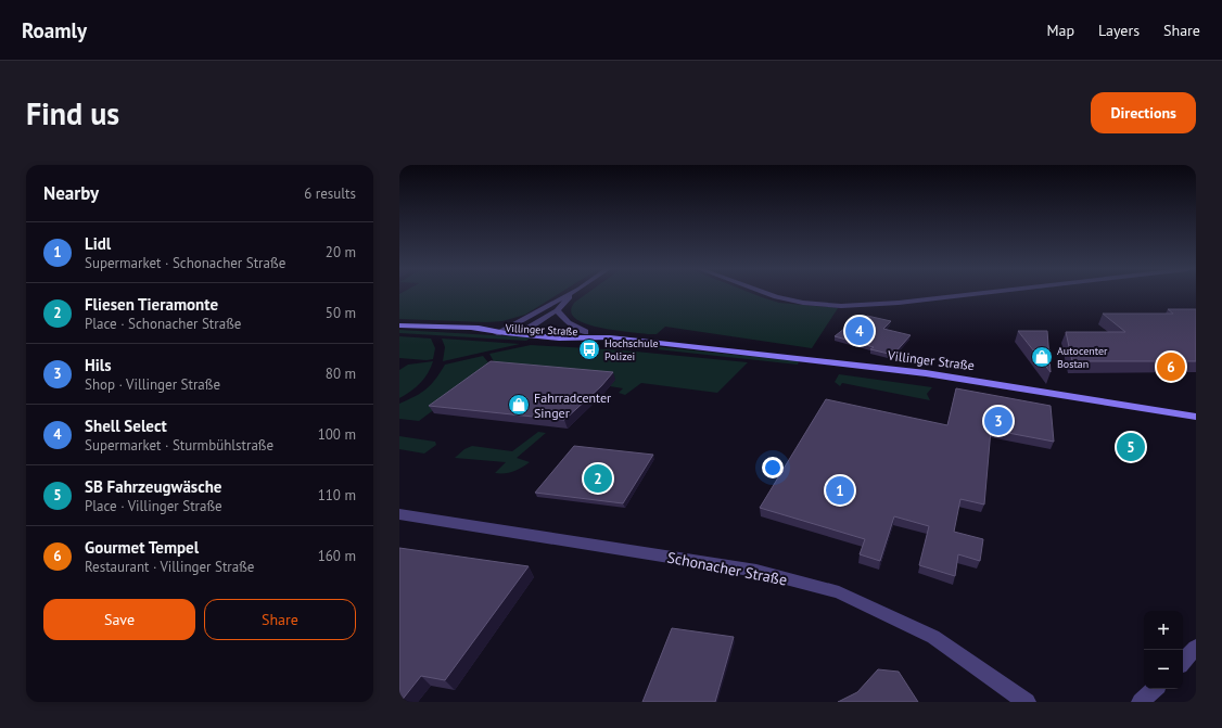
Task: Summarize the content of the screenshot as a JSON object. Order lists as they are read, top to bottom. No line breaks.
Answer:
{"streets":{"main road":["Villinger Straße"],"street":["Schonacher Straße"]},"places":{"bus stop":["Hochschule Polizei"],"shop":["Autocenter Bostan","Fahrradcenter Singer"]},"page":{"header":"Roamly","nav":["Map","Layers","Share"],"buttons":["Directions",["Save","Share"]],"title":"Find us","heading":["Nearby","6 results"],"list":[{"mark":"1","name":"Lidl","note":"Supermarket · Schonacher Straße","value":"20 m"},{"mark":"2","name":"Fliesen Tieramonte","note":"Place · Schonacher Straße","value":"50 m"},{"mark":"3","name":"Hils","note":"Shop · Villinger Straße","value":"80 m"},{"mark":"4","name":"Shell Select","note":"Supermarket · Sturmbühlstraße","value":"100 m"},{"mark":"5","name":"SB Fahrzeugwäsche","note":"Place · Villinger Straße","value":"110 m"},{"mark":"6","name":"Gourmet Tempel","note":"Restaurant · Villinger Straße","value":"160 m"}],"pins":["4","6","3","5","2","1"],"map_buttons":["+","−"]}}
